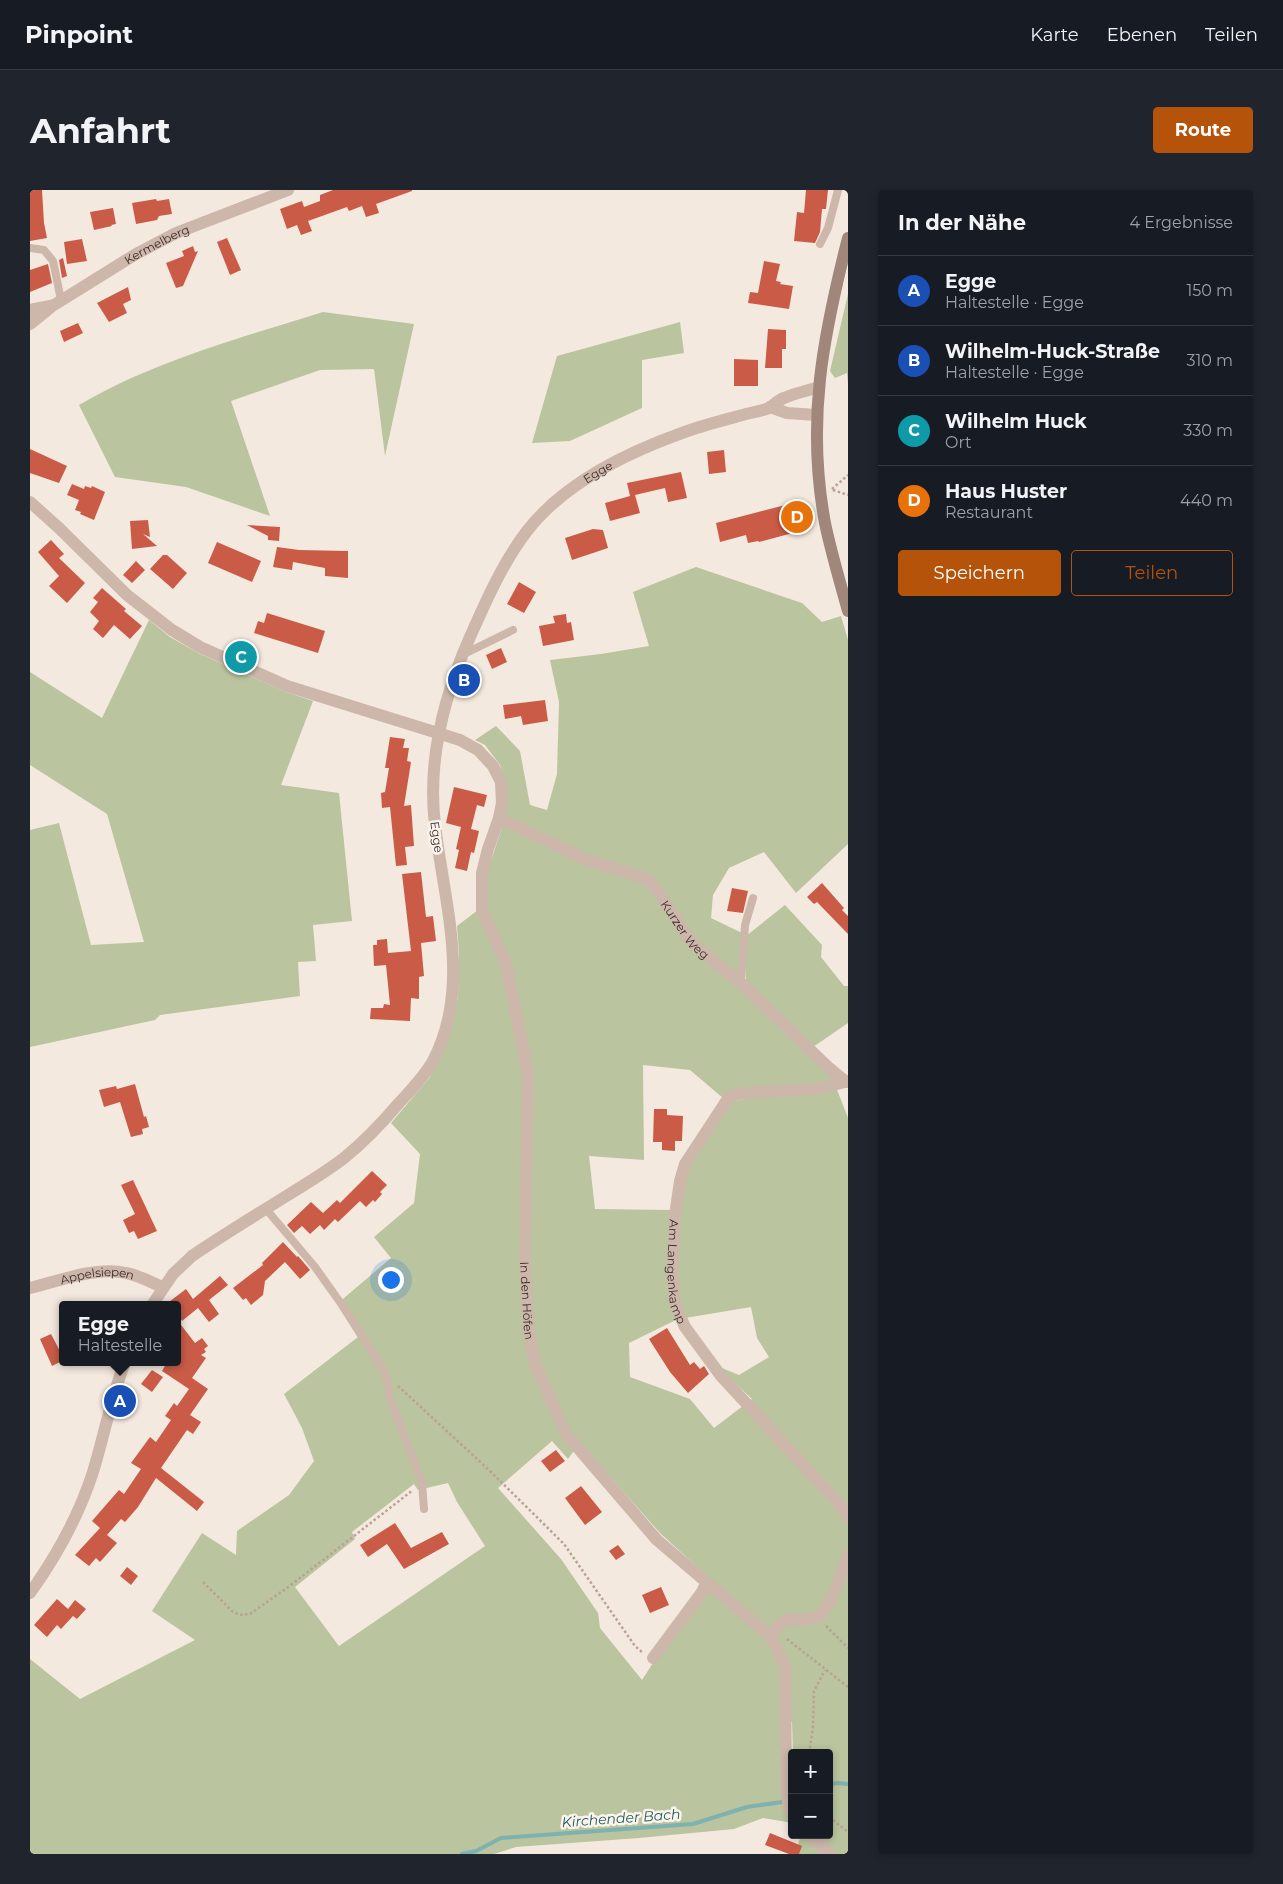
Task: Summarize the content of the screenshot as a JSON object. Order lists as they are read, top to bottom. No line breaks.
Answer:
{"streets":{"street":["Kermelberg","Egge","Kurzer Weg","Am Langenkamp","Appelsiepen","In den Höfen"]},"crossings":[["Egge","Appelsiepen"],["Egge","In den Höfen"],["Kurzer Weg","Am Langenkamp"],["Kurzer Weg","In den Höfen"]],"water":["Kirchender Bach"],"page":{"header":"Pinpoint","nav":["Karte","Ebenen","Teilen"],"buttons":["Route",["Speichern","Teilen"]],"title":"Anfahrt","heading":["In der Nähe","4 Ergebnisse"],"list":[{"mark":"A","name":"Egge","note":"Haltestelle · Egge","value":"150 m"},{"mark":"B","name":"Wilhelm-Huck-Straße","note":"Haltestelle · Egge","value":"310 m"},{"mark":"C","name":"Wilhelm Huck","note":"Ort","value":"330 m"},{"mark":"D","name":"Haus Huster","note":"Restaurant","value":"440 m"}],"pins":["D","C","B","A"],"popup":["Egge","Haltestelle"],"map_buttons":["+","−"]}}
